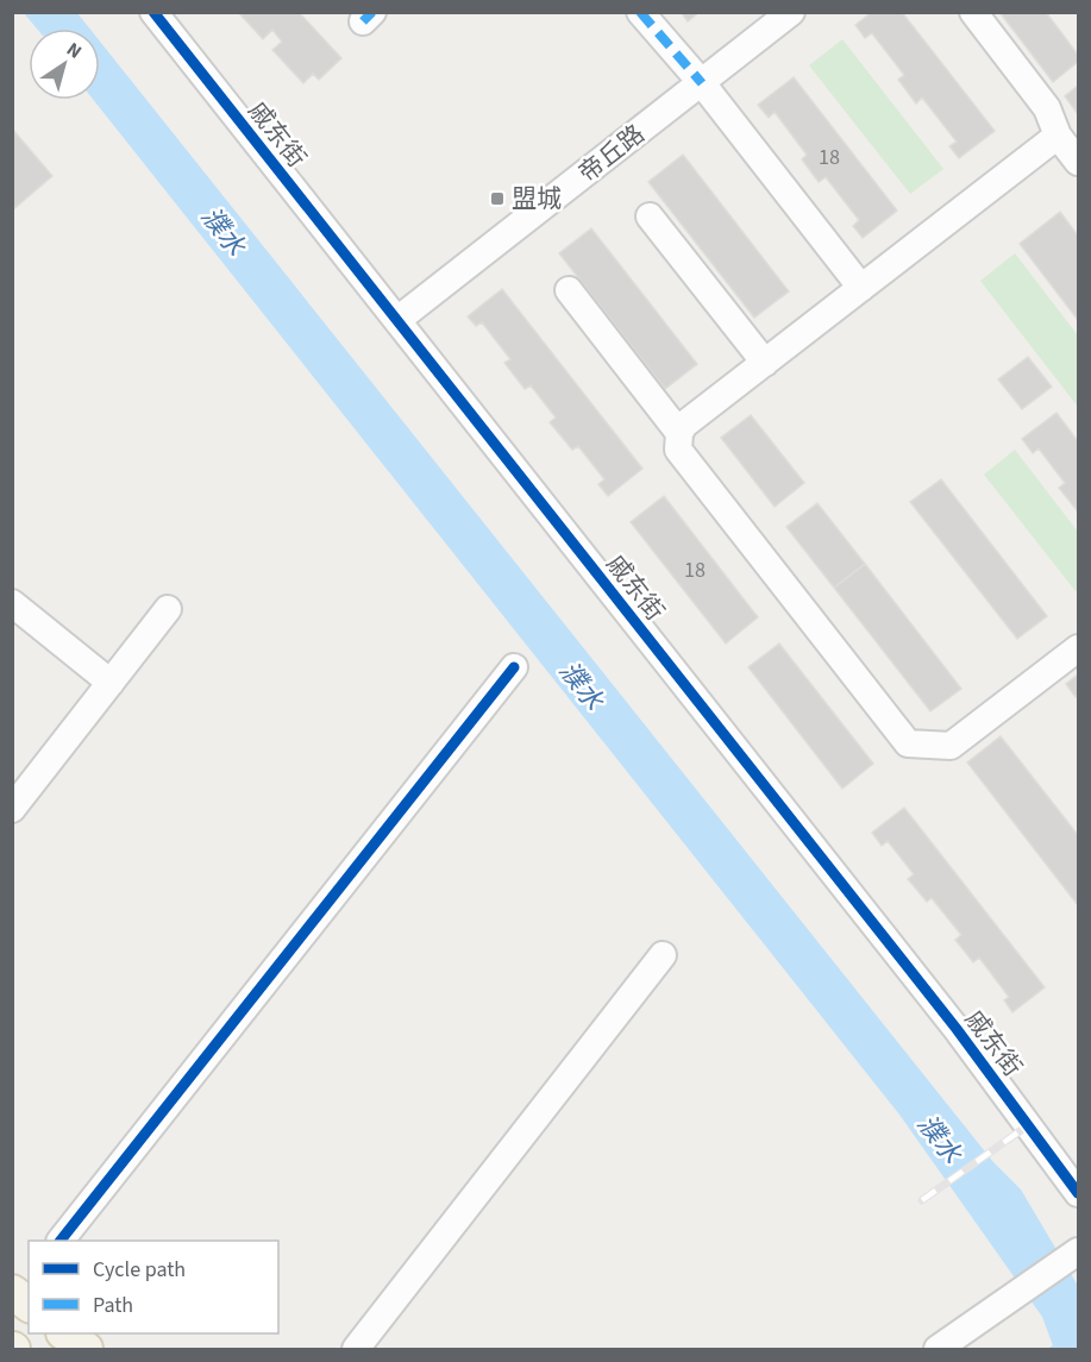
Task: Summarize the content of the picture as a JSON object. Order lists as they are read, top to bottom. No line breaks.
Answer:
{"streets":{"street":["戚东街","帝丘路"]},"crossings":[["戚东街","帝丘路"]],"water":["濮水"],"places":{"transit":["盟城"]},"house_numbers":["18","18"],"legend":["Cycle path","Path"],"north":"top right"}
